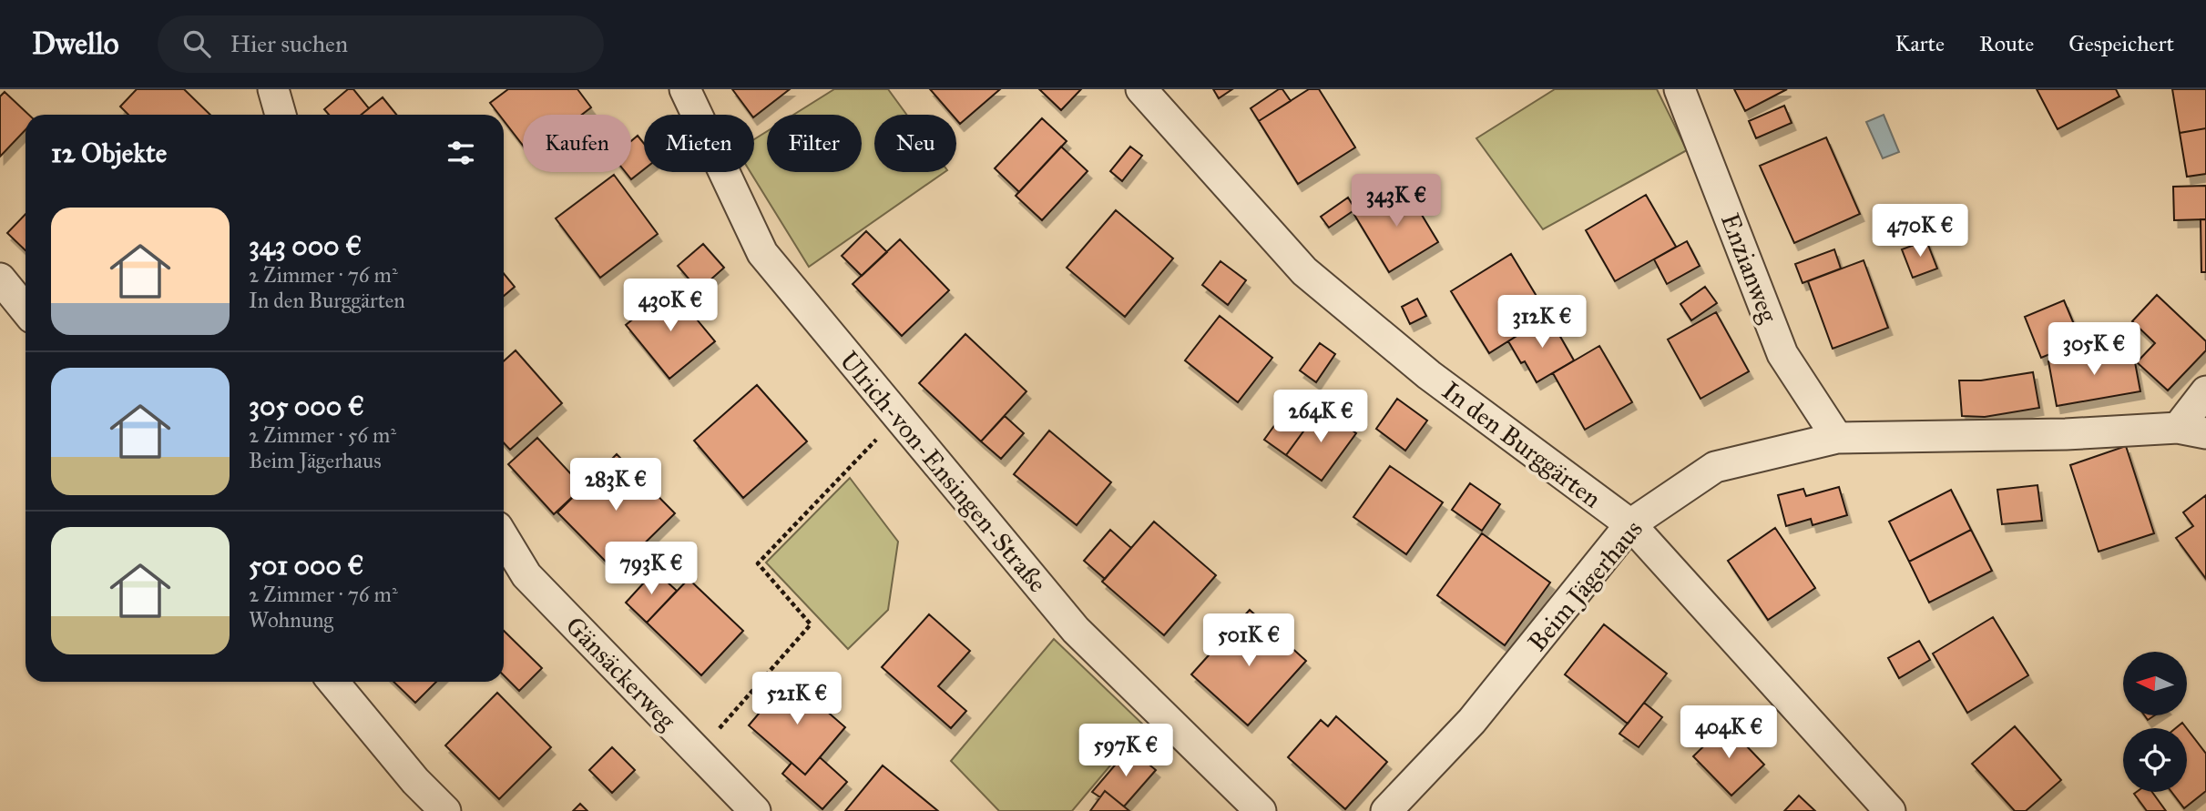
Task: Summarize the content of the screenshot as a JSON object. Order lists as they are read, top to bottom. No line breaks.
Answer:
{"streets":{"street":["Enzianweg","In den Burggärten","Ulrich-von-Ensingen-Straße","Beim Jägerhaus","Gänsäckerweg"]},"crossings":[["Enzianweg","Beim Jägerhaus"],["In den Burggärten","Beim Jägerhaus"]],"north":"left","page":{"header":"Dwello","search":"Hier suchen","nav":["Karte","Route","Gespeichert"],"chip":["Kaufen","Mieten","Filter","Neu"],"heading":"12 Objekte","price":["343K €","470K €","430K €","312K €","305K €","264K €","283K €","793K €","501K €","521K €","404K €","597K €"],"list":[{"name":"343 000 €","note":"2 Zimmer · 76 m² · In den Burggärten"},{"name":"305 000 €","note":"2 Zimmer · 56 m² · Beim Jägerhaus"},{"name":"501 000 €","note":"2 Zimmer · 76 m² · Wohnung"}]}}
